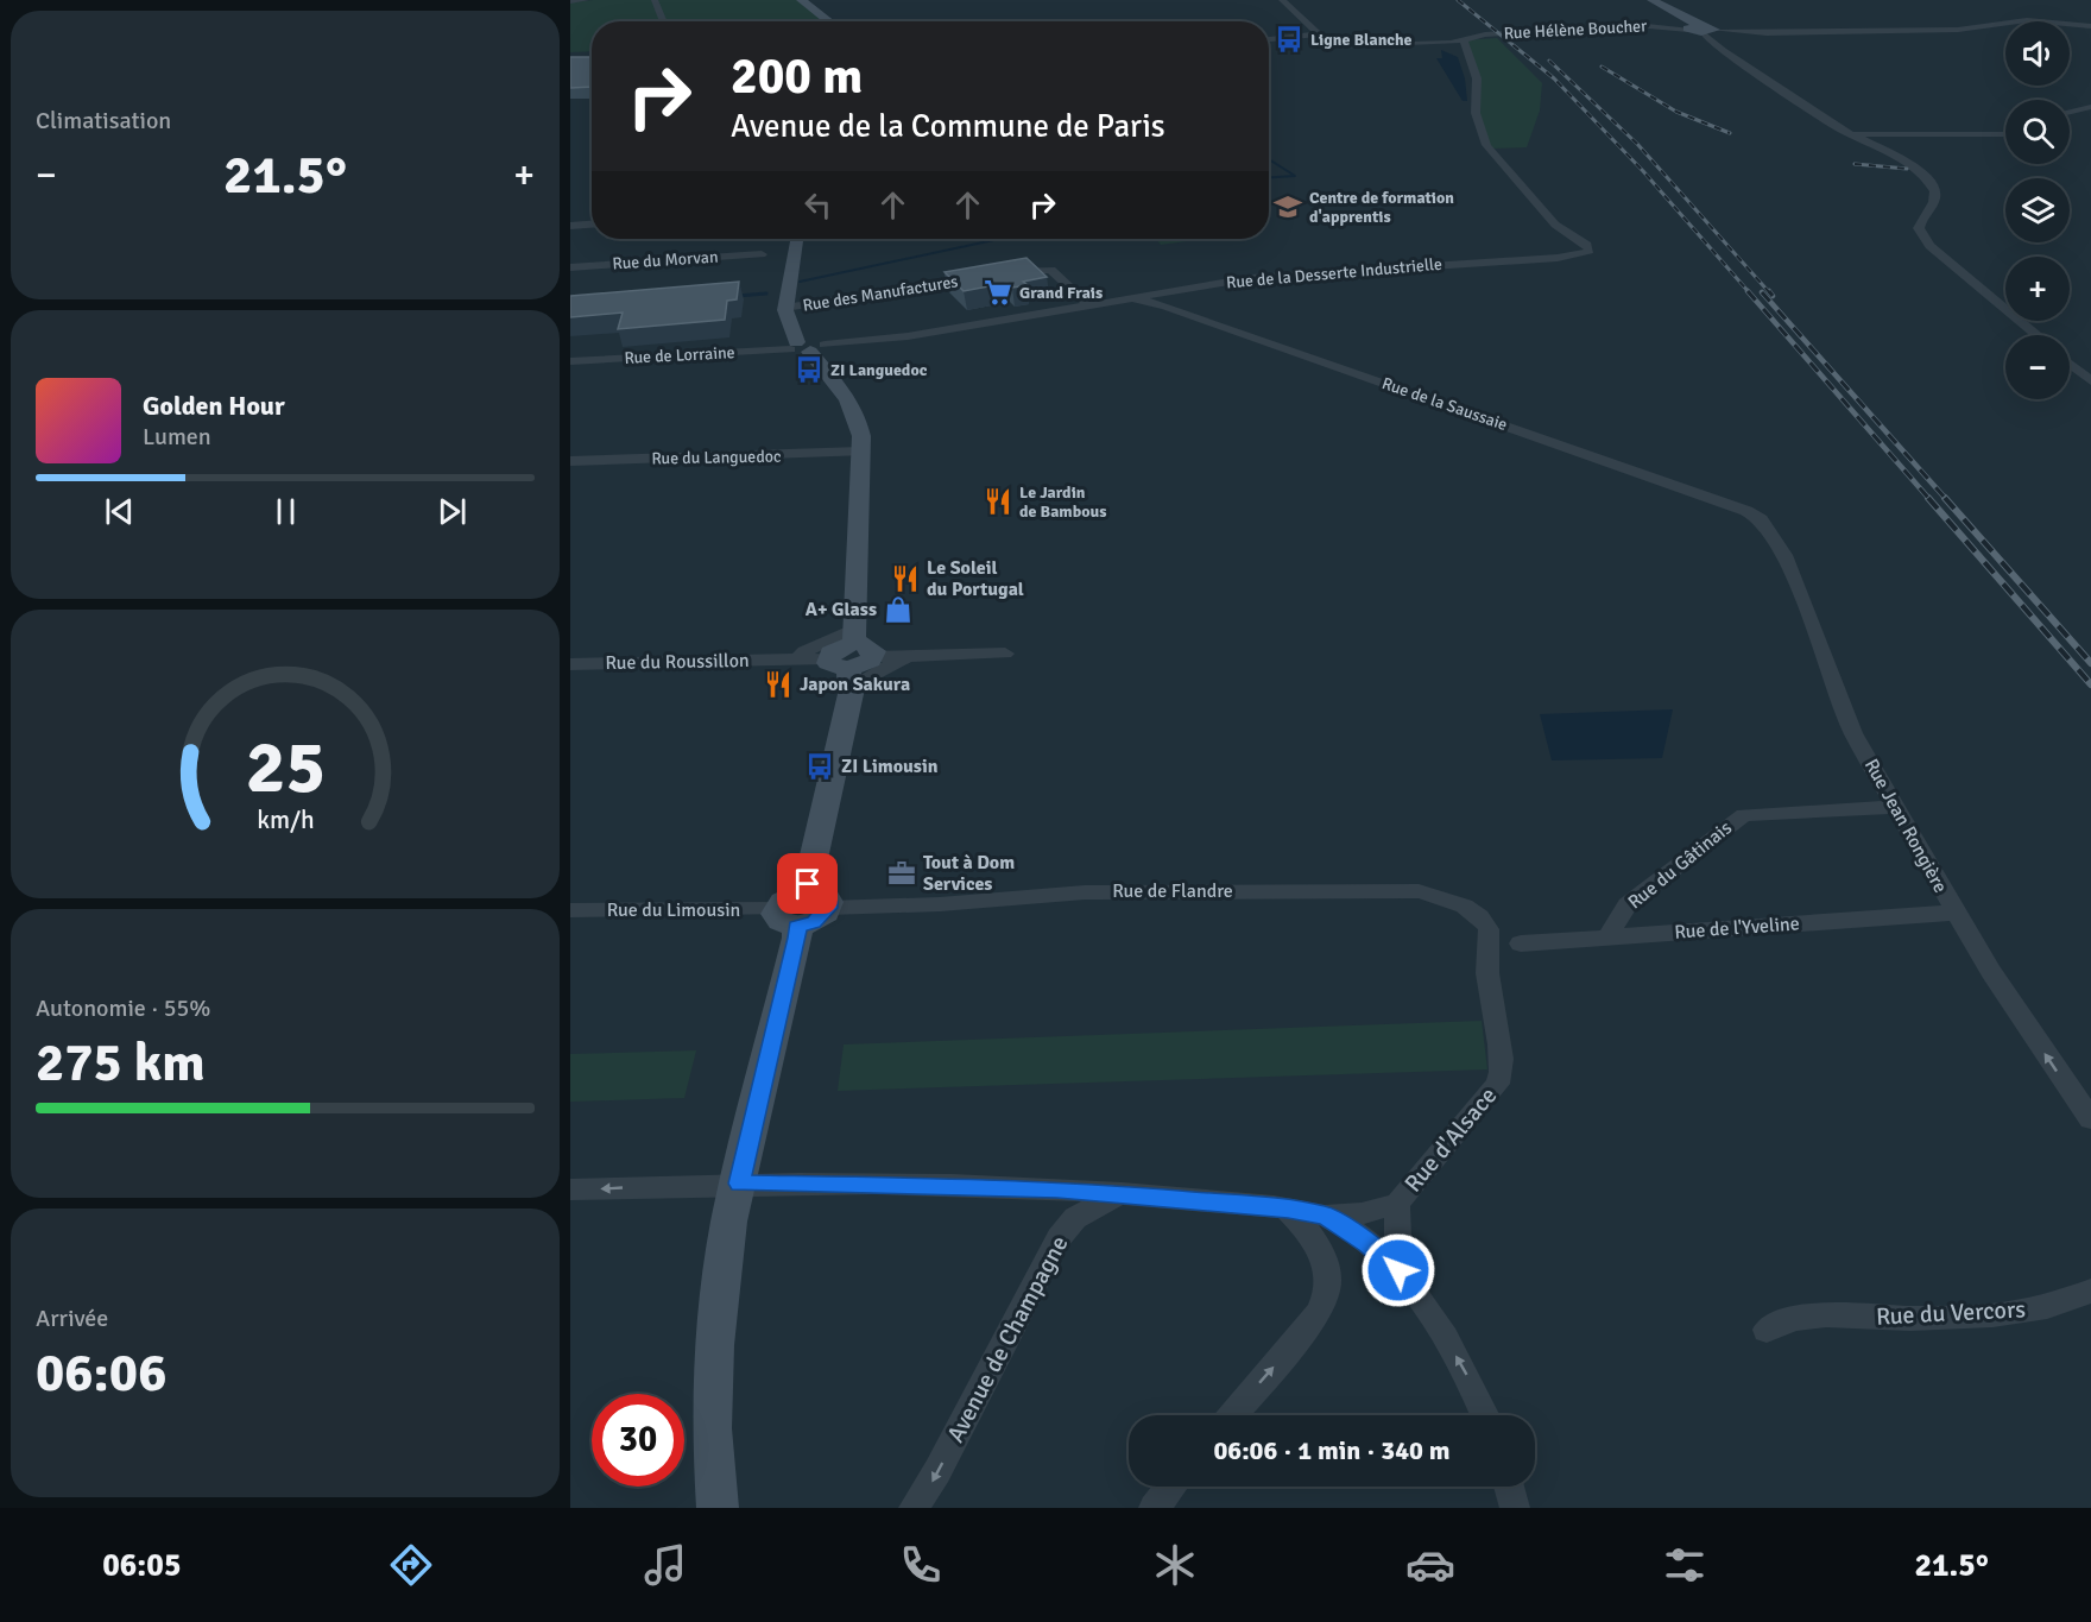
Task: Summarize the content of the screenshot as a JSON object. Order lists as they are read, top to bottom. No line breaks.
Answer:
{"streets":{"street":["Rue Hélène Boucher","Rue du Morvan","Rue de la Desserte Industrielle","Rue des Manufactures","Rue de Lorraine","Rue de la Saussaie","Rue du Languedoc","Rue du Roussillon","Rue Jean Rongière","Rue du Gâtinais","Rue de Flandre","Rue du Limousin","Rue de l'Yveline","Rue d'Alsace","Rue du Vercors","Avenue de Champagne"]},"crossings":[["Rue Hélène Boucher","Rue de la Desserte Industrielle"],["Rue de la Desserte Industrielle","Rue des Manufactures"],["Rue de la Desserte Industrielle","Rue de Lorraine"],["Rue de la Desserte Industrielle","Rue de la Saussaie"],["Rue de la Saussaie","Rue Jean Rongière"],["Rue Jean Rongière","Rue du Gâtinais"],["Rue Jean Rongière","Rue de l'Yveline"],["Rue du Gâtinais","Rue de l'Yveline"],["Rue de Flandre","Rue du Limousin"],["Rue de Flandre","Rue d'Alsace"]],"one_way":["Rue Jean Rongière","Avenue de Champagne"],"places":{"bus stop":["Ligne Blanche","ZI Languedoc","ZI Limousin"],"school or university":["Centre de formation d'apprentis"],"supermarket":["Grand Frais"],"restaurant":["Le Jardin de Bambous","Le Soleil du Portugal","Japon Sakura"],"shop":["A+ Glass"],"office":["Tout à Dom Services"]},"page":{"tile":["Climatisation",["Autonomie · 55%","275 km"],["Arrivée","06:06"]],"map_buttons":["+","−"],"turn":["200 m","Avenue de la Commune de Paris"],"heat":["−","21.5°","+"],"song":["Golden Hour","Lumen"],"limit":"30","trip":"06:06 · 1 min · 340 m","tabs":["06:05","21.5°"],"gauge":["25","km/h"]}}
